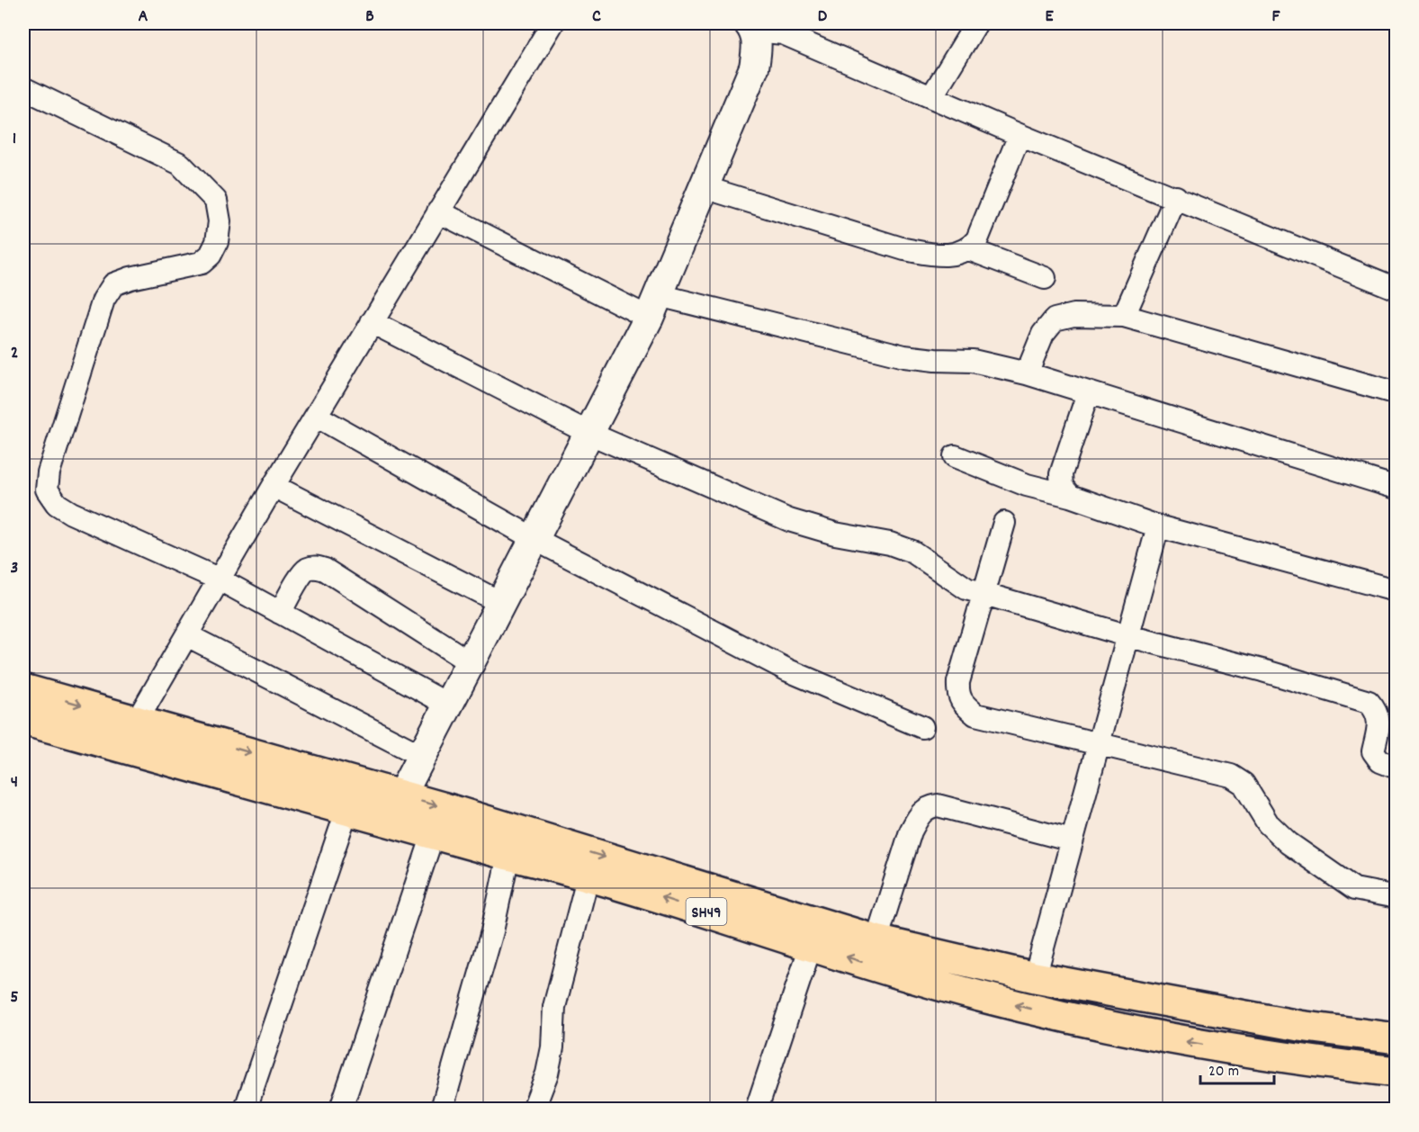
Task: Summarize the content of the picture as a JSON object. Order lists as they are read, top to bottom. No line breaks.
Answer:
{"streets":{"main road":["SH49"]},"scale_bar":"20 m","grid":{"columns":["A","B","C","D","E","F"],"rows":["1","2","3","4","5"]}}
